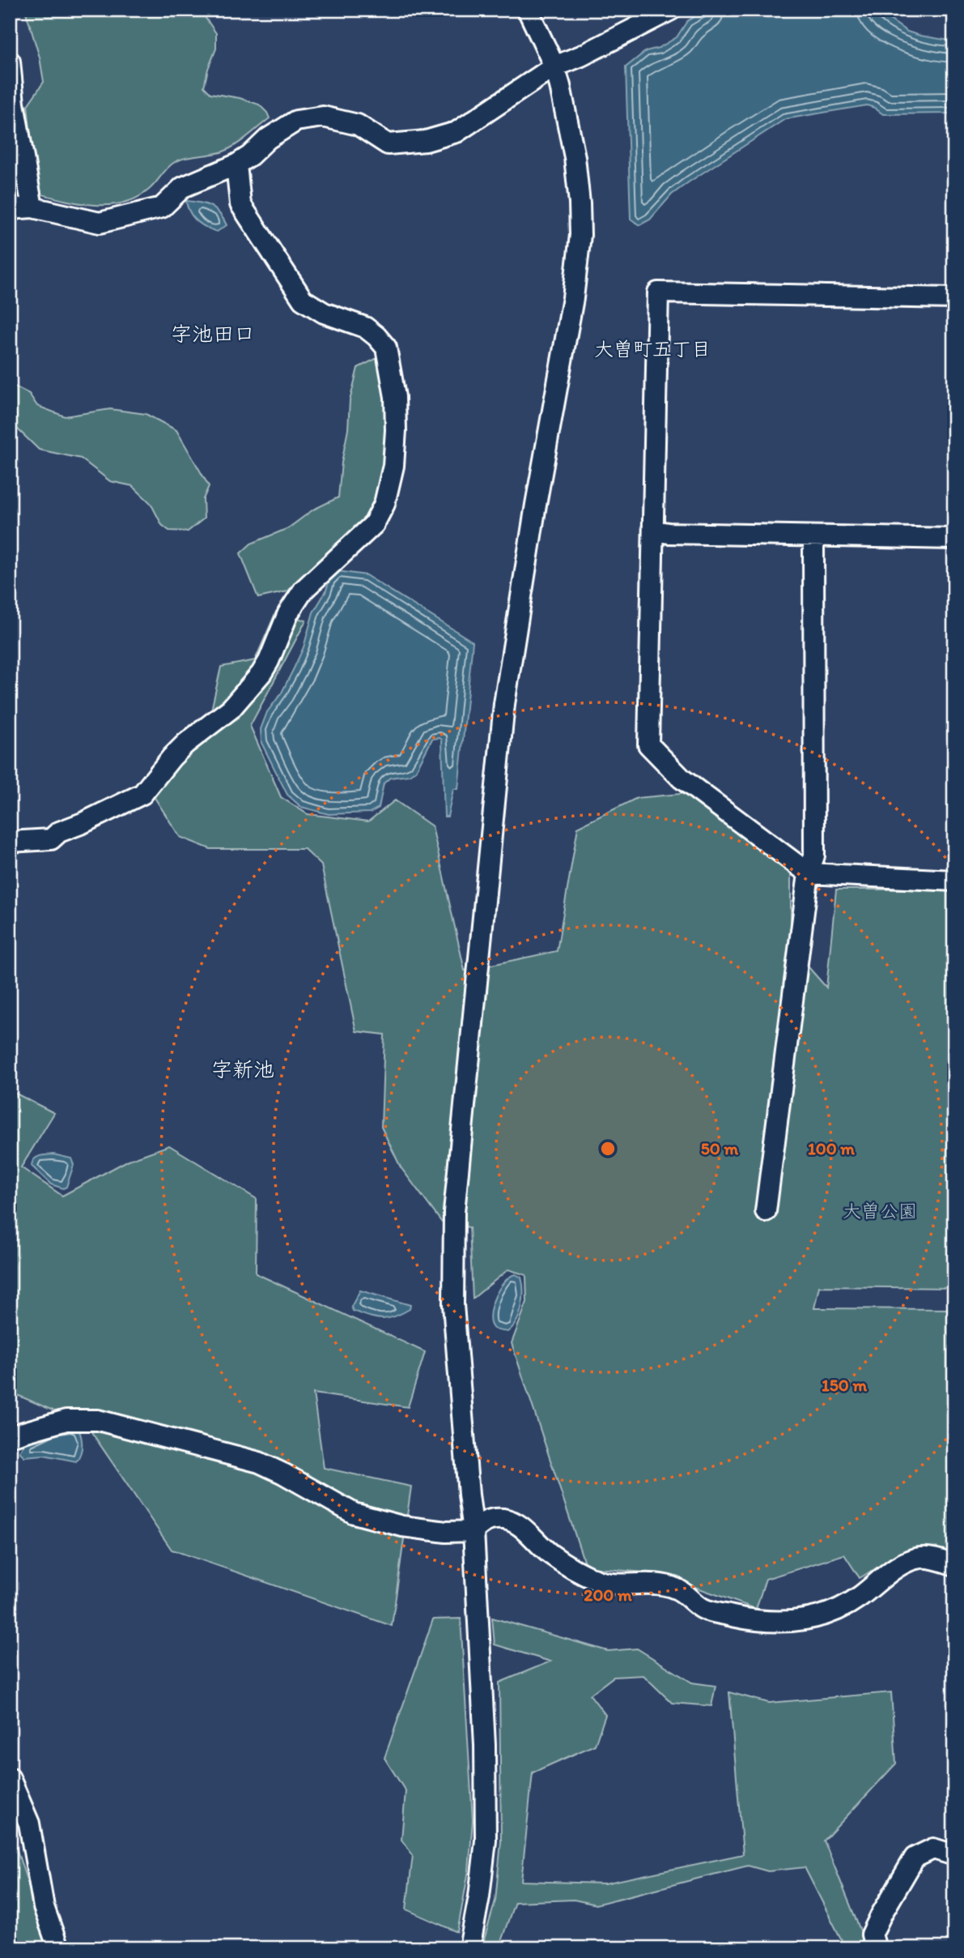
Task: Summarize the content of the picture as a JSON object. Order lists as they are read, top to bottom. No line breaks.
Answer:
{"districts":["字池田口","大曽町五丁目","字新池"],"parks":["大曽公園"],"rings":["50 m","100 m","150 m","200 m"]}
